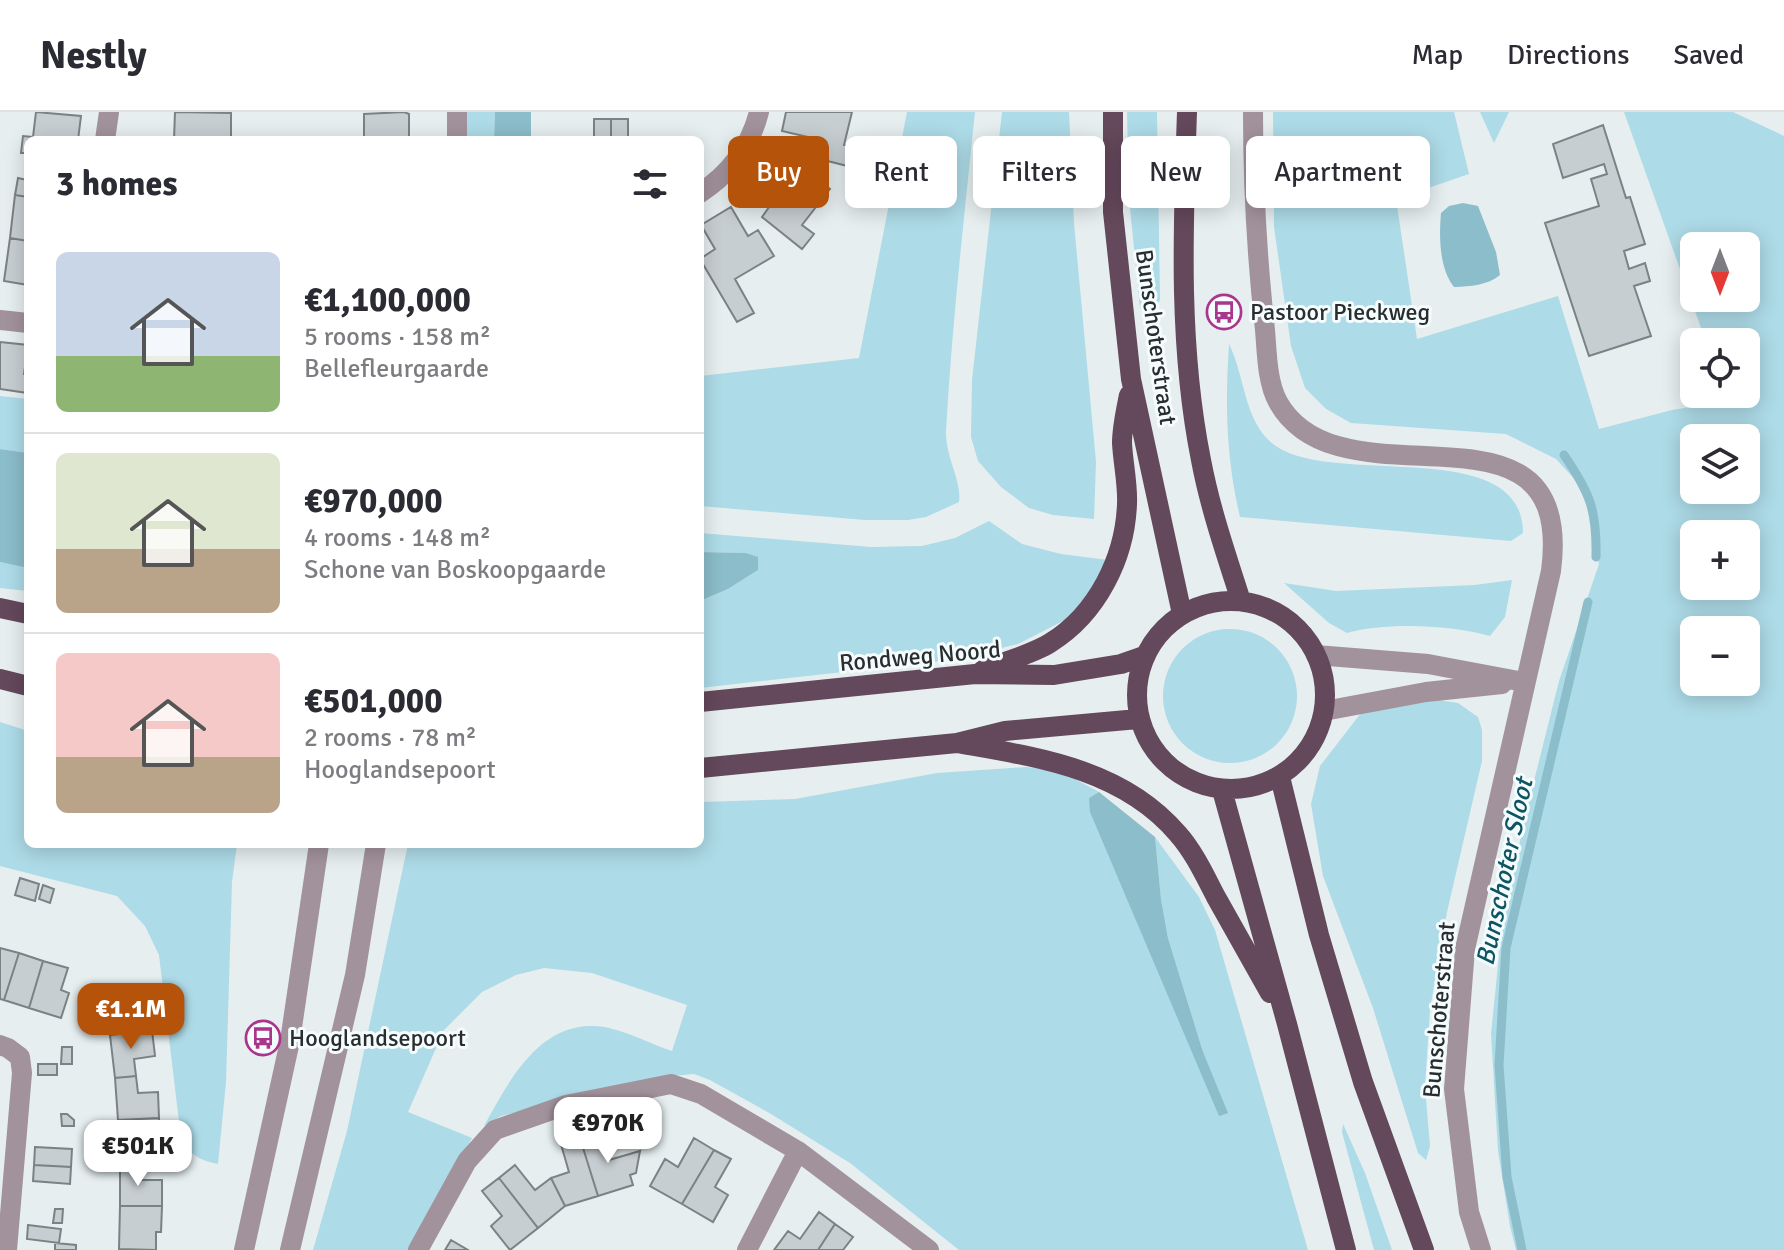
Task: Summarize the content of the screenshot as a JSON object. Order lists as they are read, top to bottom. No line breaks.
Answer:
{"streets":{"main road":["Bunschoterstraat","Rondweg Noord"]},"crossings":[["Bunschoterstraat","Rondweg Noord"]],"water":["Bunschoter Sloot"],"places":{"bus stop":["Pastoor Pieckweg","Hooglandsepoort"]},"north":"bottom","page":{"header":"Nestly","nav":["Map","Directions","Saved"],"chip":["Buy","Rent","Filters","New","Apartment"],"heading":"3 homes","map_buttons":["+","−"],"list":[{"name":"€1,100,000","note":"5 rooms · 158 m² · Bellefleurgaarde"},{"name":"€970,000","note":"4 rooms · 148 m² · Schone van Boskoopgaarde"},{"name":"€501,000","note":"2 rooms · 78 m² · Hooglandsepoort"}],"price":["€1.1M","€970K","€501K"]}}
